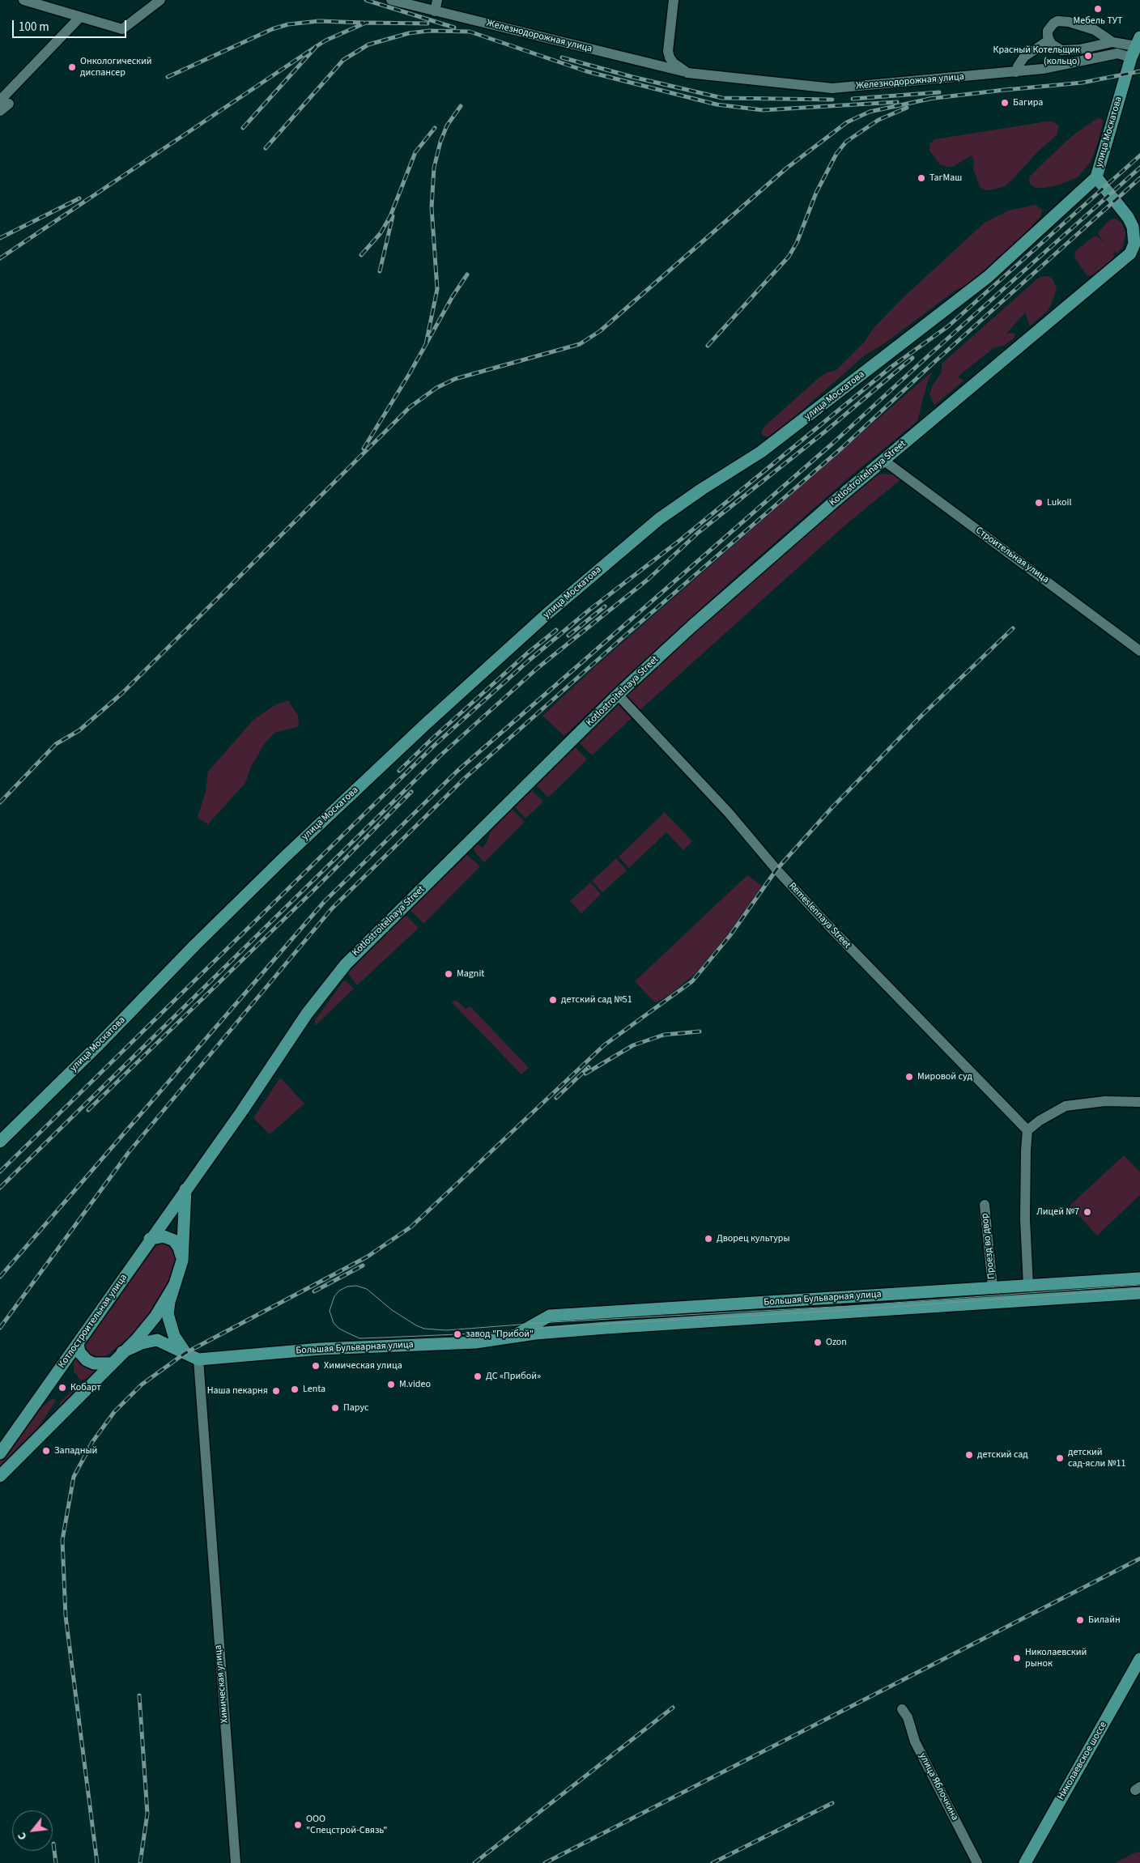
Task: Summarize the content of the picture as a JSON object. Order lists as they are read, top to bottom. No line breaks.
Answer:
{"streets":{"main road":["улица Москатова","Kotlostroitelnaya Street","Большая Бульварная улица","Котлостроительная улица","Николаевское шоссе"],"street":["Железнодорожная улица","Строительная улица","Remeslennaya Street","Проезд во двор","Химическая улица","улица Яблочкина"]},"crossings":[["Железнодорожная улица","улица Москатова"],["Kotlostroitelnaya Street","Строительная улица"],["Kotlostroitelnaya Street","Remeslennaya Street"],["Kotlostroitelnaya Street","Котлостроительная улица"],["Проезд во двор","Большая Бульварная улица"],["Большая Бульварная улица","Химическая улица"]],"places":["Мебель ТУТ","Красный Котельщик (кольцо)","Онкологический диспансер","Багира","ТагМаш","Lukoil","Magnit","детский сад №51","Мировой суд","Лицей №7","Дворец культуры","завод \"Прибой\"","Ozon","Химическая улица","ДC «Прибой»","M.video","Кобарт","Lenta","Наша пекарня","Парус","Западный","детский сад","детский сад-ясли №11","Билайн","Николаевский рынок","ООО \"Спецстрой-Связь\""],"scale_bar":"100 m","north":"bottom left"}
